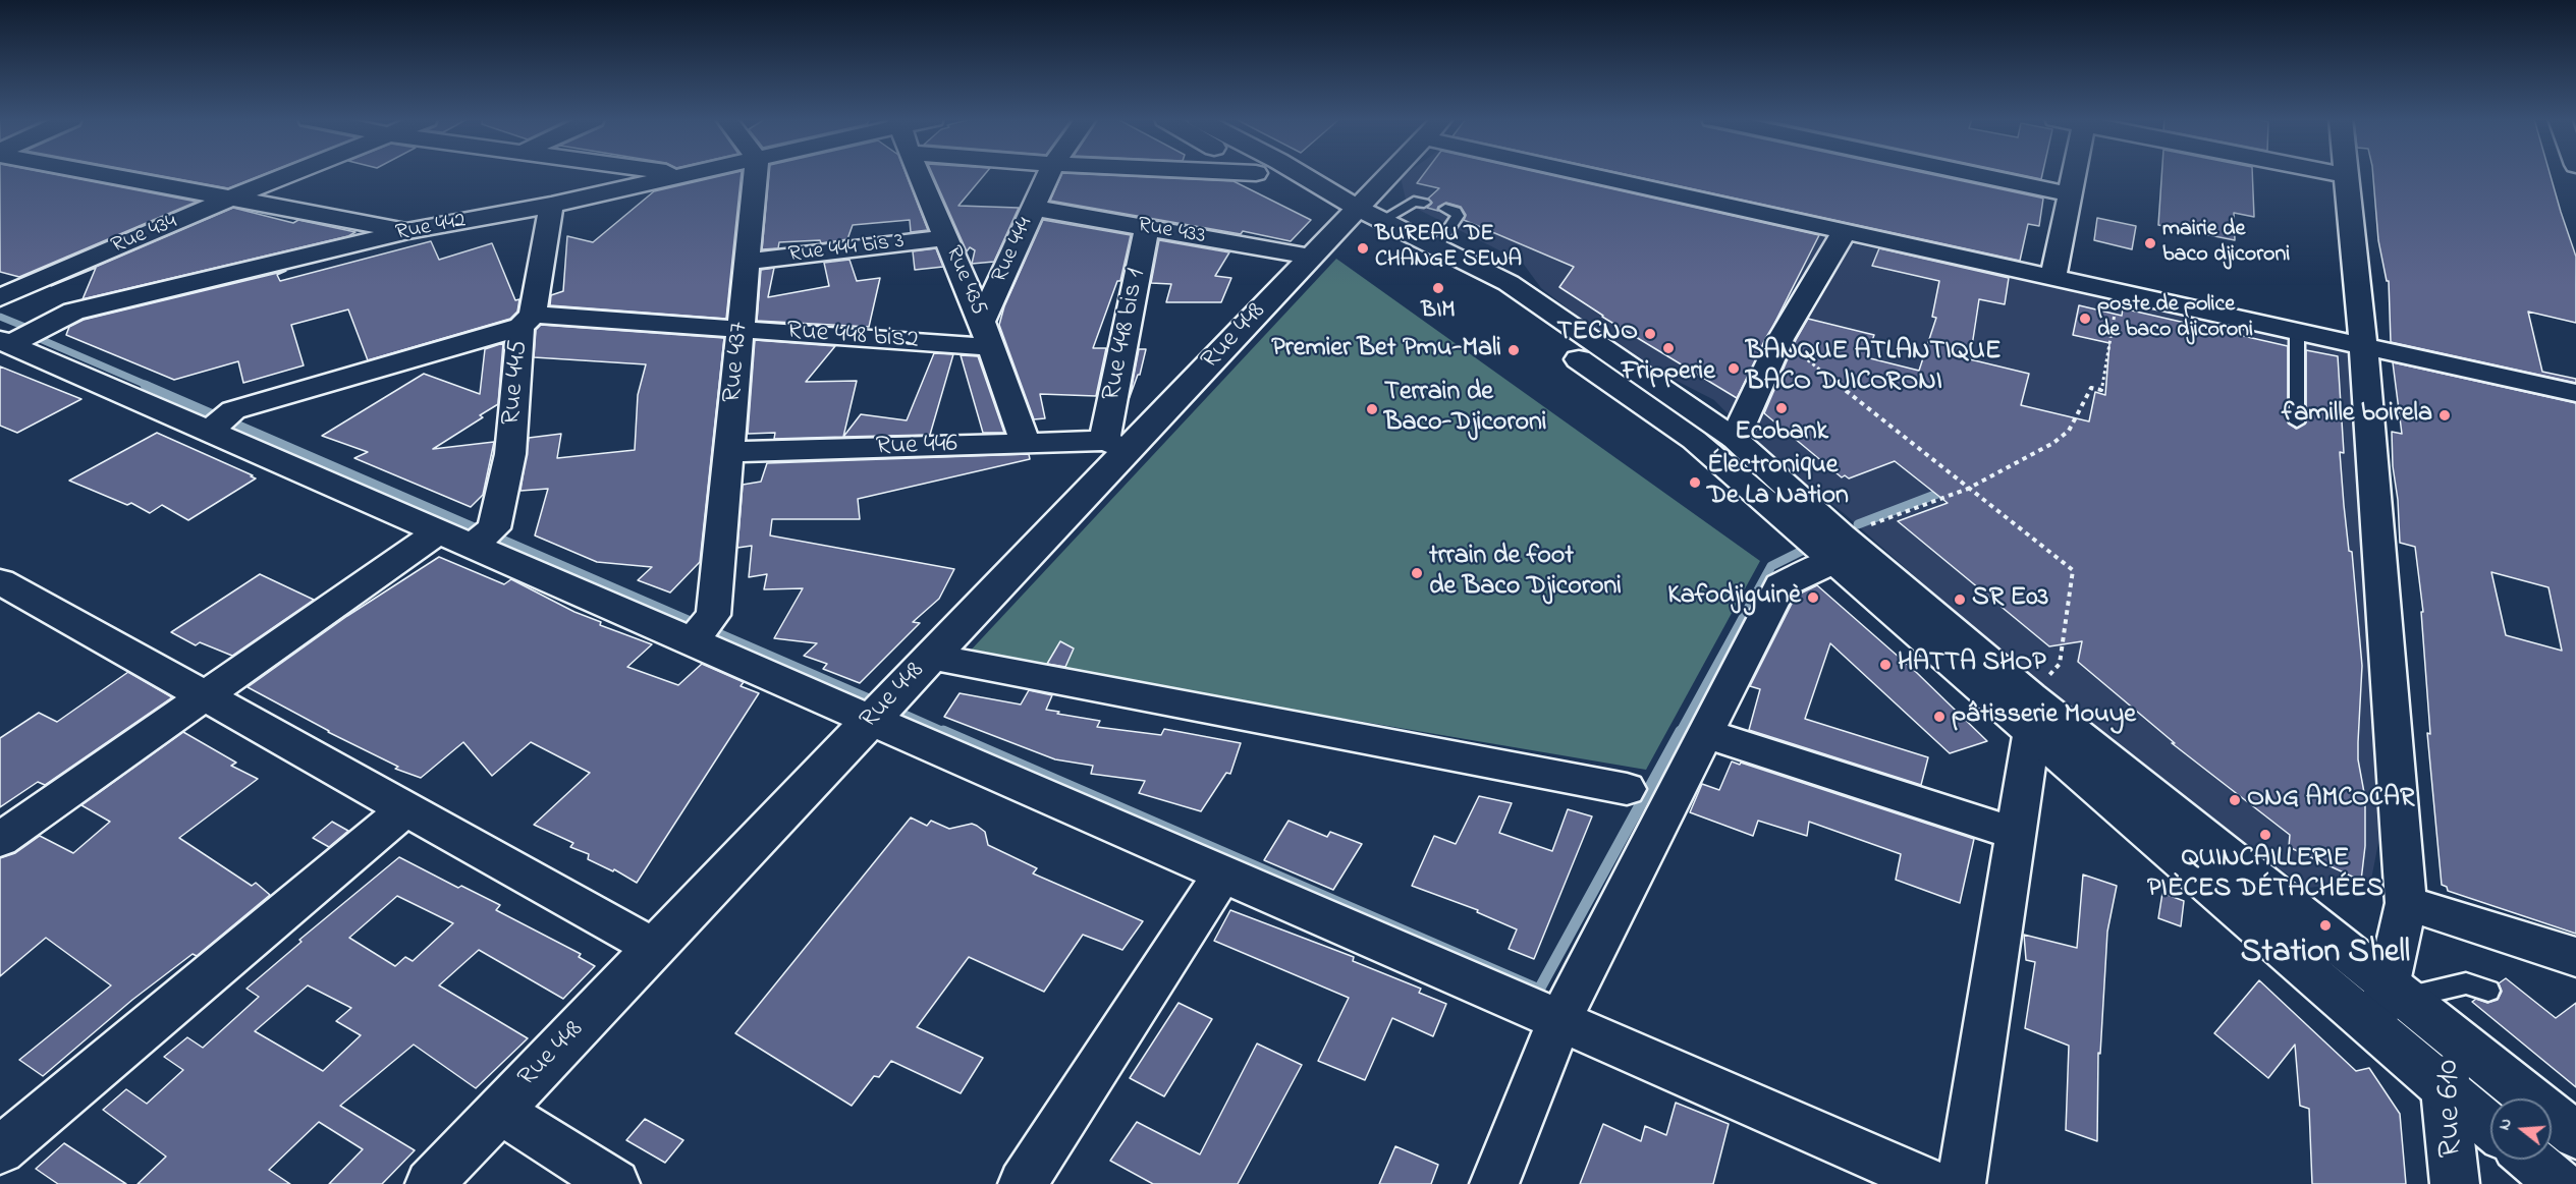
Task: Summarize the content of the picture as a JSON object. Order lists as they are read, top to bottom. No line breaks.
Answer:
{"streets":{"street":["Rue 442","Rue 433","Rue 434","Rue 444 bis 3","Rue 444","Rue 435","Rue 448 bis 1","Rue 448 bis2","Rue 448","Rue 437","Rue 445","Rue 446","Rue 610"]},"crossings":[["Rue 442","Rue 445"],["Rue 433","Rue 444"],["Rue 433","Rue 448 bis 1"],["Rue 433","Rue 448"],["Rue 444 bis 3","Rue 435"],["Rue 444 bis 3","Rue 437"],["Rue 444","Rue 435"],["Rue 435","Rue 448 bis2"],["Rue 435","Rue 446"],["Rue 448 bis 1","Rue 448"],["Rue 448 bis 1","Rue 446"],["Rue 448 bis2","Rue 437"],["Rue 448 bis2","Rue 445"],["Rue 448","Rue 446"],["Rue 437","Rue 446"]],"places":["mairie de baco djicoroni","BUREAU DE CHANGE SEWA","BIM","poste de police de baco djicoroni","TECNO","Fripperie","Premier Bet Pmu-Mali","BANQUE ATLANTIQUE BACO DJICORONI","Ecobank","Terrain de Baco-Djicoroni","famille boirela","Électronique De La Nation","trrain de foot de Baco Djicoroni","Kafodjiguinè","SR E03","HATTA SHOP","pâtisserie Mouye","ONG AMCOCAR","QUINCAILLERIE PIÈCES DÉTACHÉES","Station Shell"],"north":"left"}
